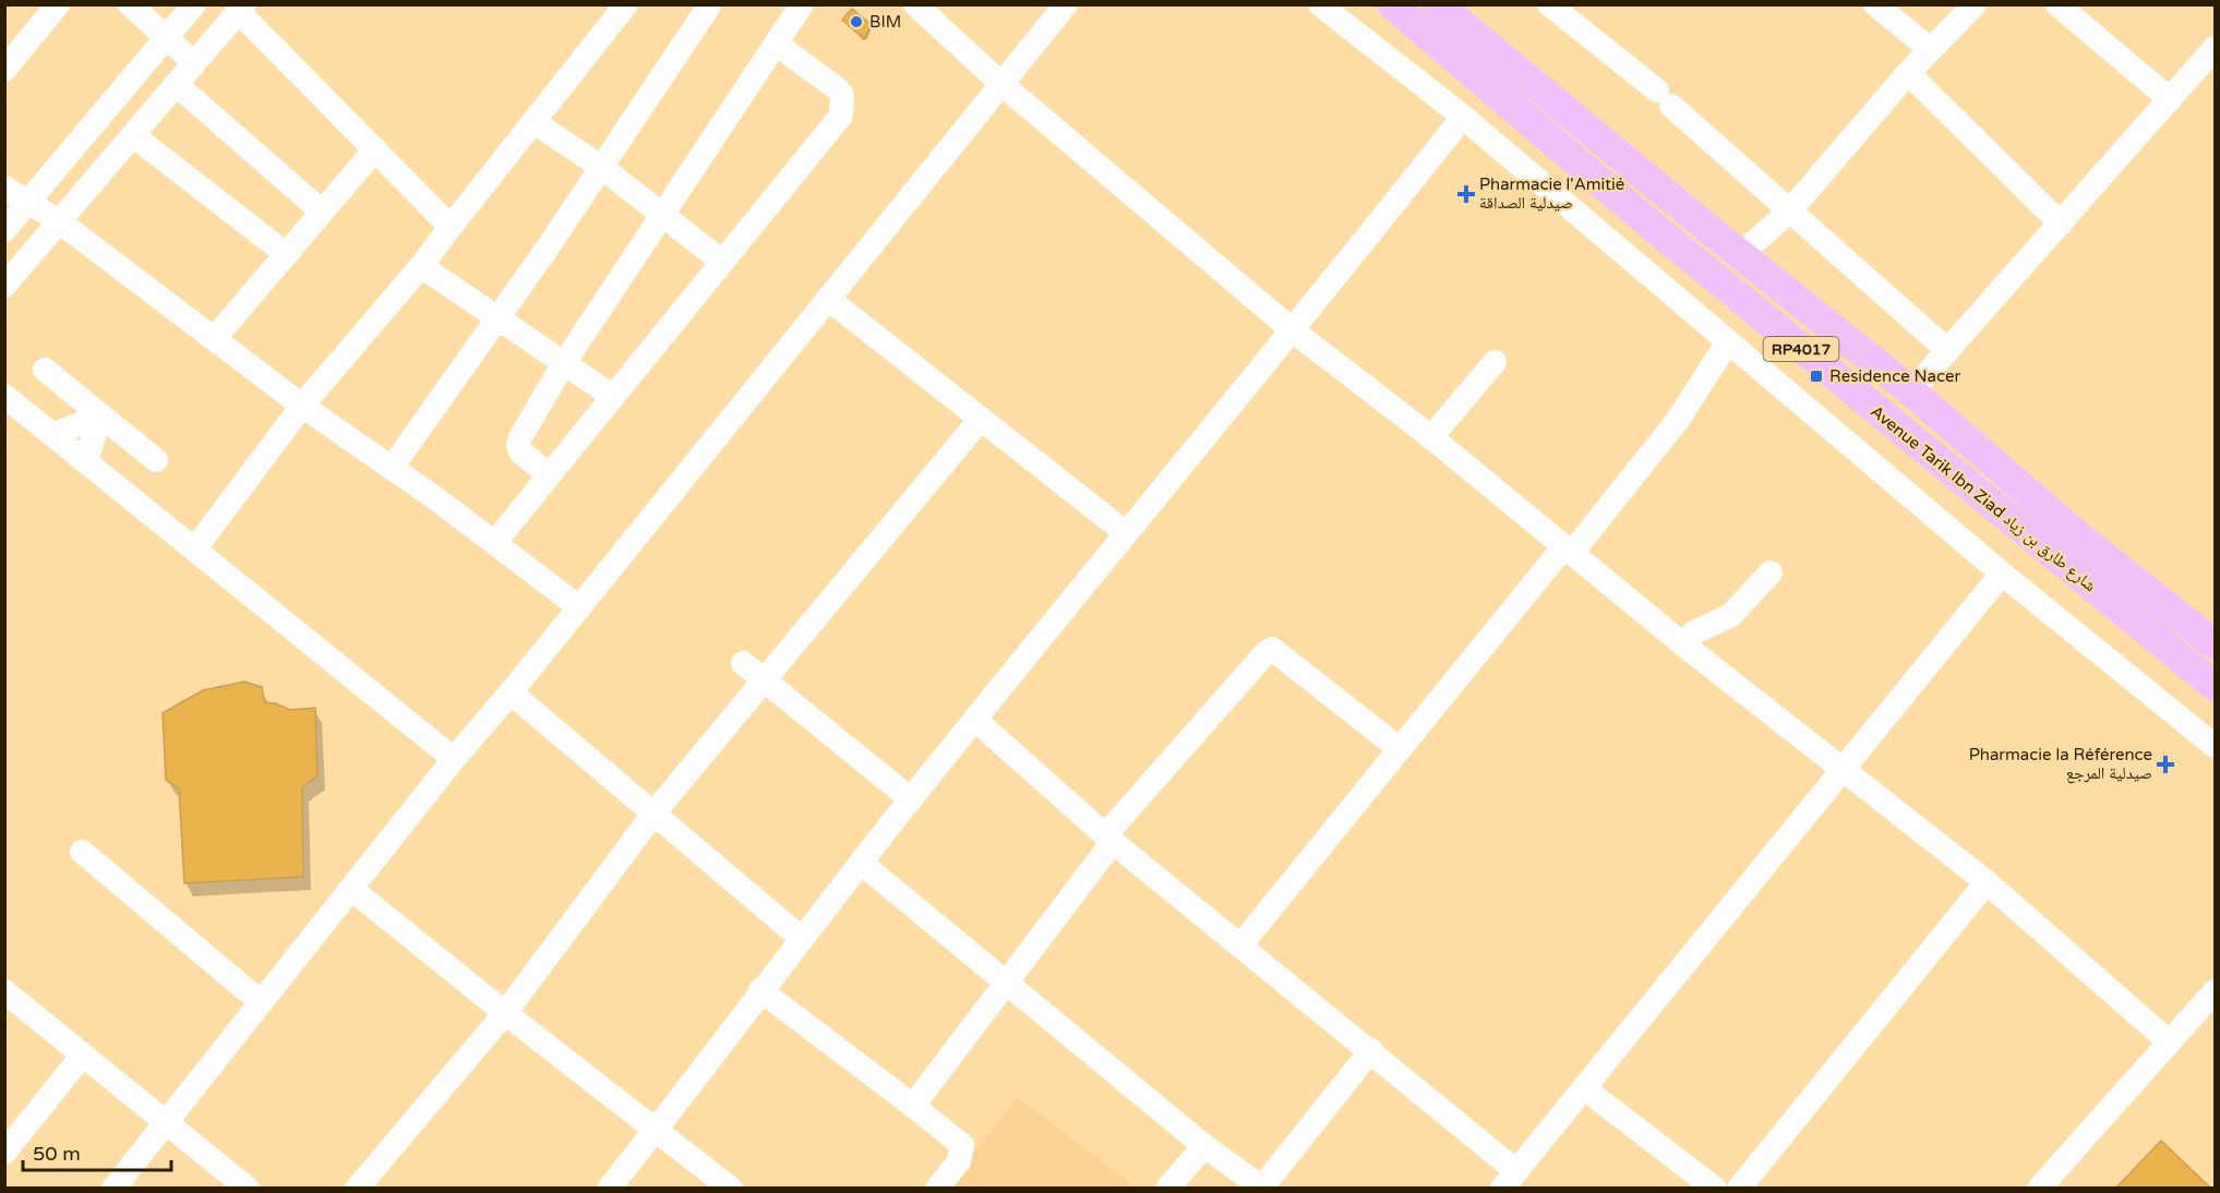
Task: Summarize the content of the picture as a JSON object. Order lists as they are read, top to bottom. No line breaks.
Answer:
{"streets":{"main road":["RP4017","Avenue Tarik Ibn Ziad شارع طارق بن زياد"]},"places":{"other":["BIM"],"health":["Pharmacie l'Amitié صيدلية الصداقة","Pharmacie la Référence صيدلية المرجع"],"transit":["Residence Nacer"]},"scale_bar":"50 m"}
